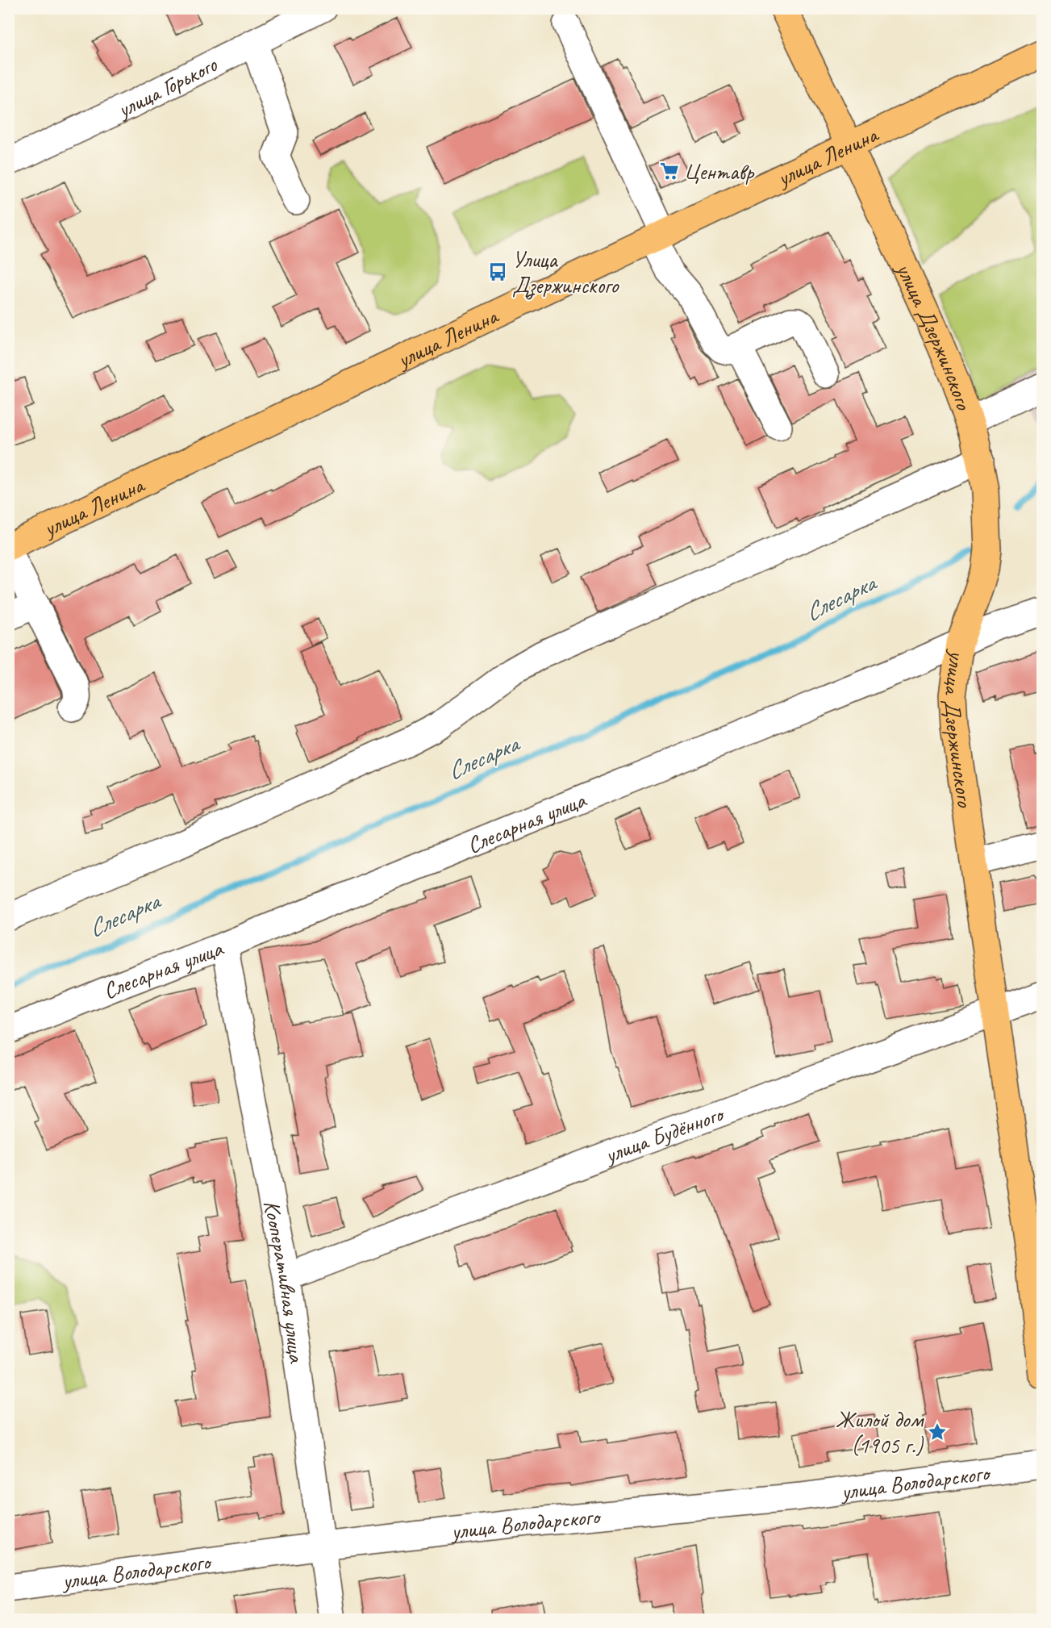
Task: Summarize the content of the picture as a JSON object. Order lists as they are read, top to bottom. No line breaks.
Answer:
{"streets":{"main road":["улица Ленина","улица Дзержинского"],"street":["улица Горького","Слесарная улица","улица Будённого","Кооперативная улица","улица Володарского"]},"crossings":[["улица Ленина","улица Дзержинского"],["улица Дзержинского","Слесарная улица"],["улица Дзержинского","улица Будённого"],["Слесарная улица","Кооперативная улица"],["улица Будённого","Кооперативная улица"],["Кооперативная улица","улица Володарского"]],"water":["Слесарка"],"places":{"supermarket":["Центавр"],"bus stop":["Улица Дзержинского"],"place":["Жилой дом (1905 г.)"]}}
